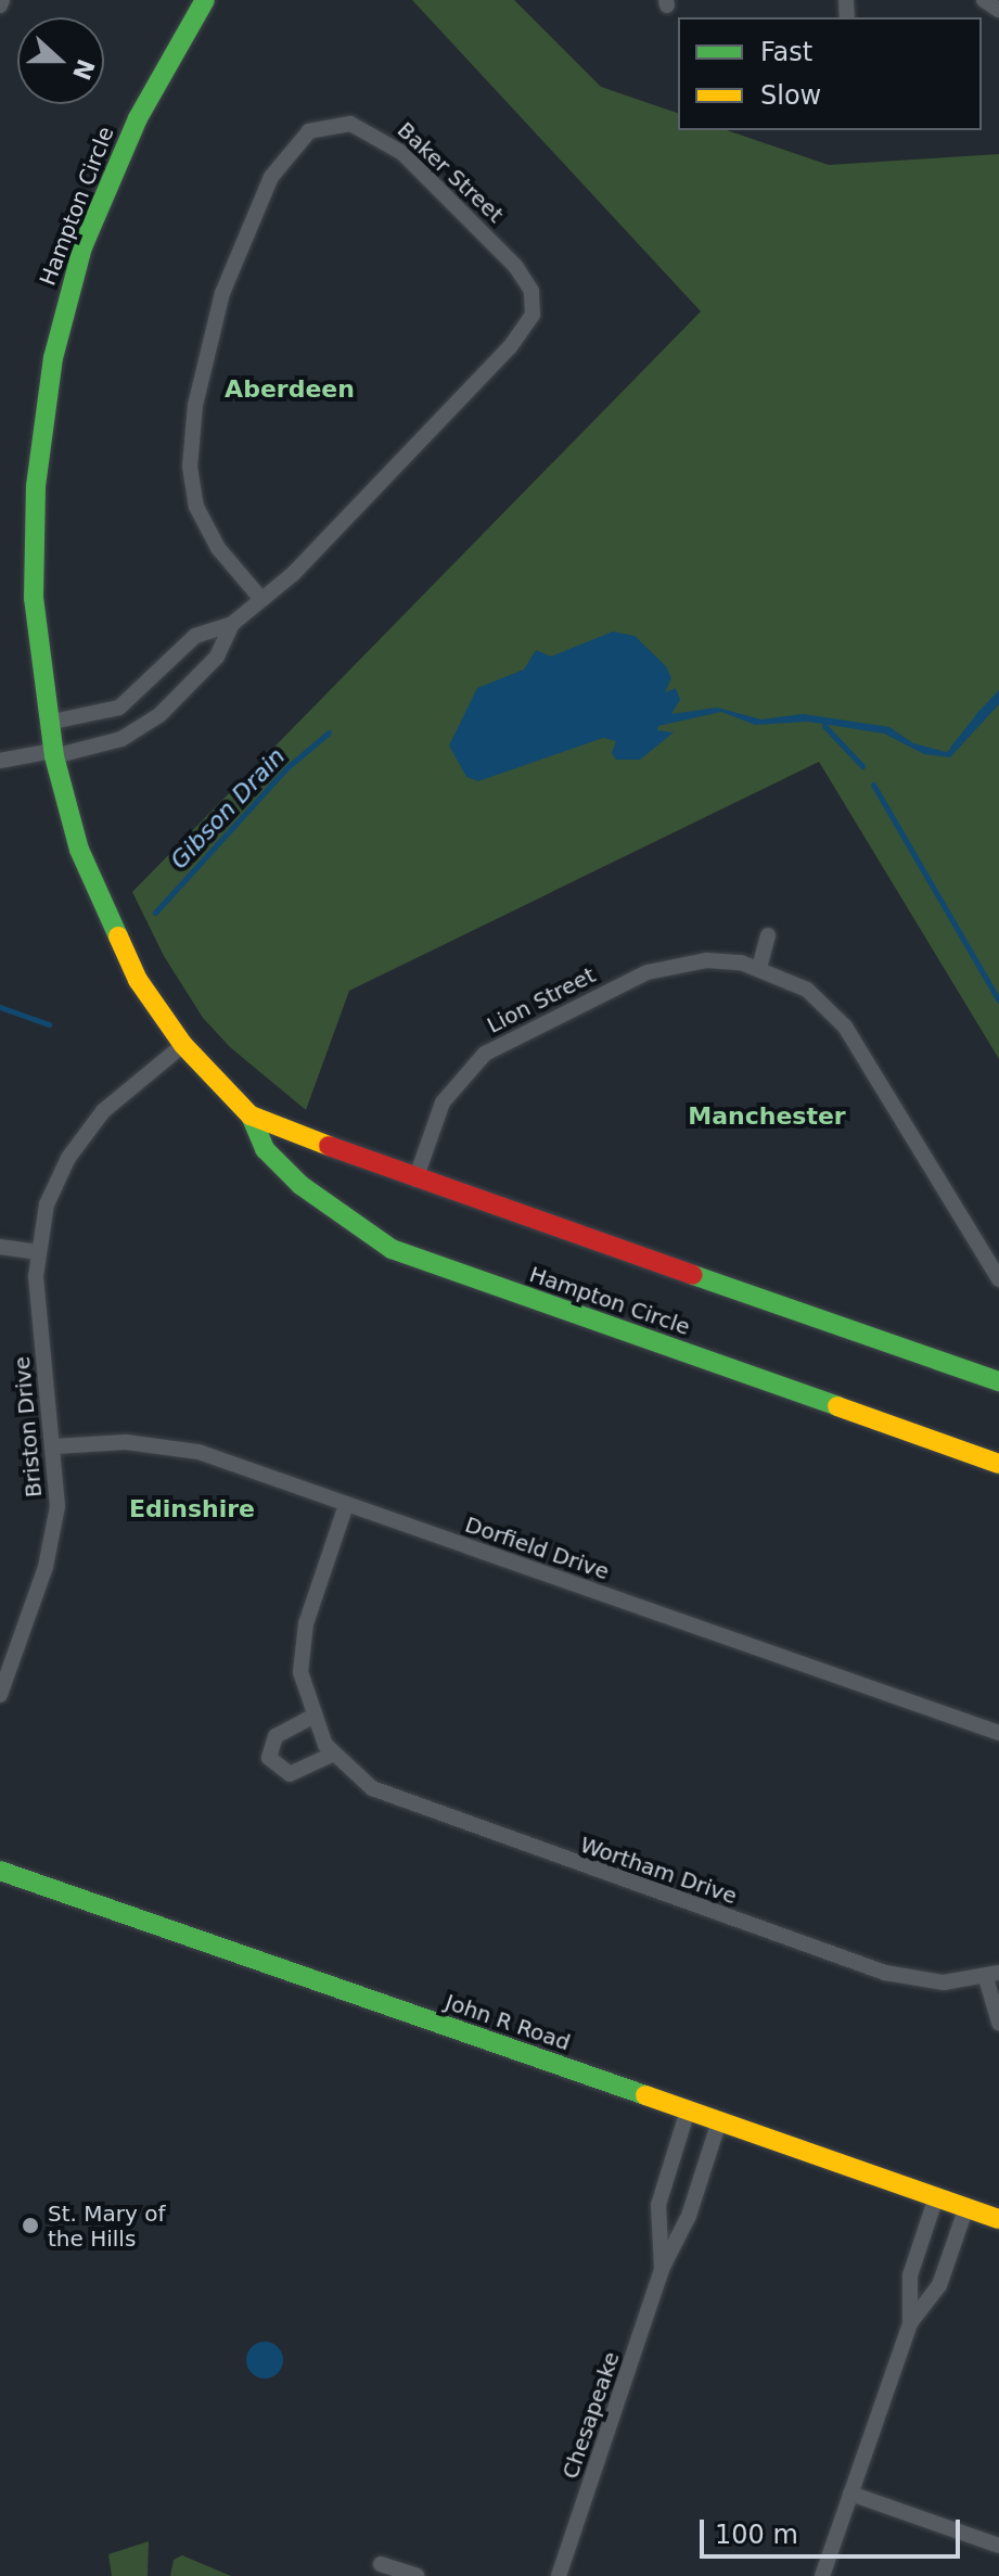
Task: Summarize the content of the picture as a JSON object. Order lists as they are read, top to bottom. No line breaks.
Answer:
{"streets":{"street":["Baker Street","Hampton Circle","Lion Street","Briston Drive","Dorfield Drive","Wortham Drive","John R Road","Chesapeake"]},"crossings":[["Baker Street","Hampton Circle"],["Hampton Circle","Lion Street"],["Hampton Circle","Briston Drive"],["Briston Drive","Dorfield Drive"],["Dorfield Drive","Wortham Drive"],["John R Road","Chesapeake"]],"districts":["Aberdeen","Manchester","Edinshire"],"water":["Gibson Drain"],"places":["St. Mary of the Hills"],"legend":["Fast","Slow"],"scale_bar":"100 m","north":"right"}
